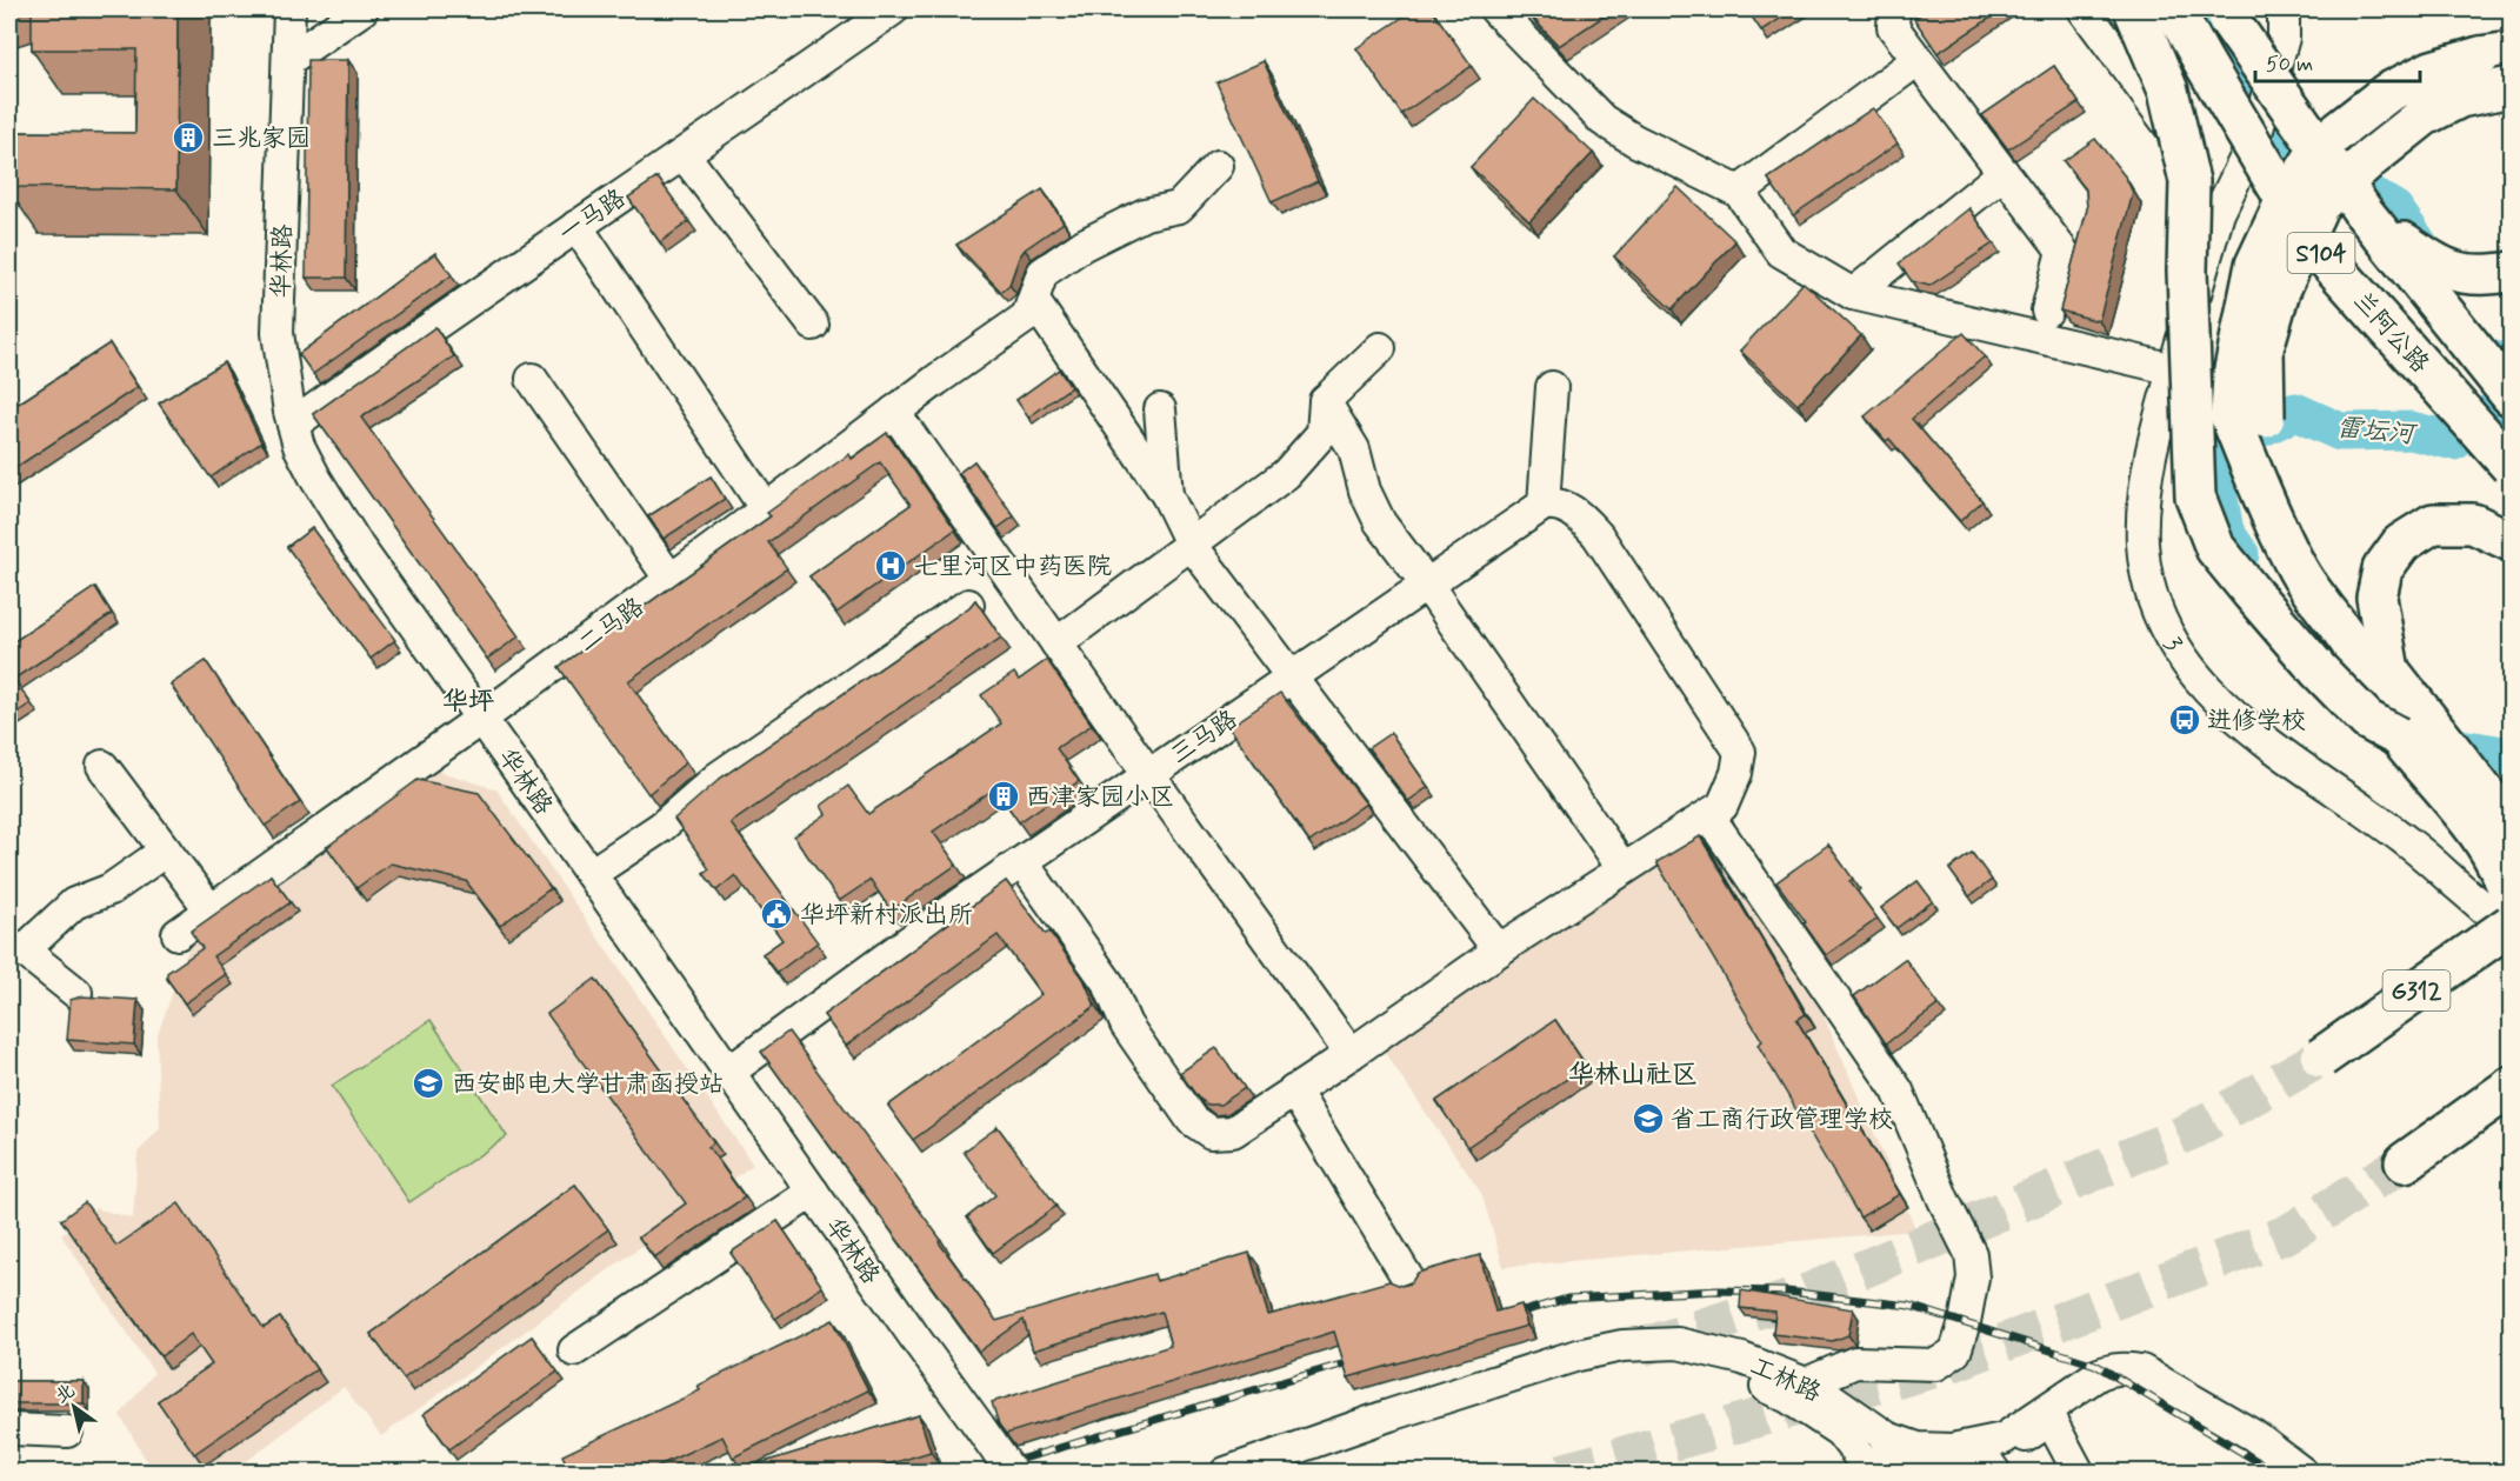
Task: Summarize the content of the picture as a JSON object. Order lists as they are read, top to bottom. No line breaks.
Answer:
{"streets":{"highway":["S104","兰阿公路","G312"],"street":["一马路","华林路","二马路","3","三马路","工林路"]},"crossings":[["一马路","华林路"],["华林路","二马路"],["华林路","三马路"]],"districts":["华坪","华林山社区"],"water":["雷坛河"],"places":{"building":["三兆家园","西津家园小区"],"hospital":["七里河区中药医院"],"bus stop":["进修学校"],"public building":["华坪新村派出所"],"school or university":["西安邮电大学甘肃函授站","省工商行政管理学校"]},"scale_bar":"50 m","north":"top left"}
